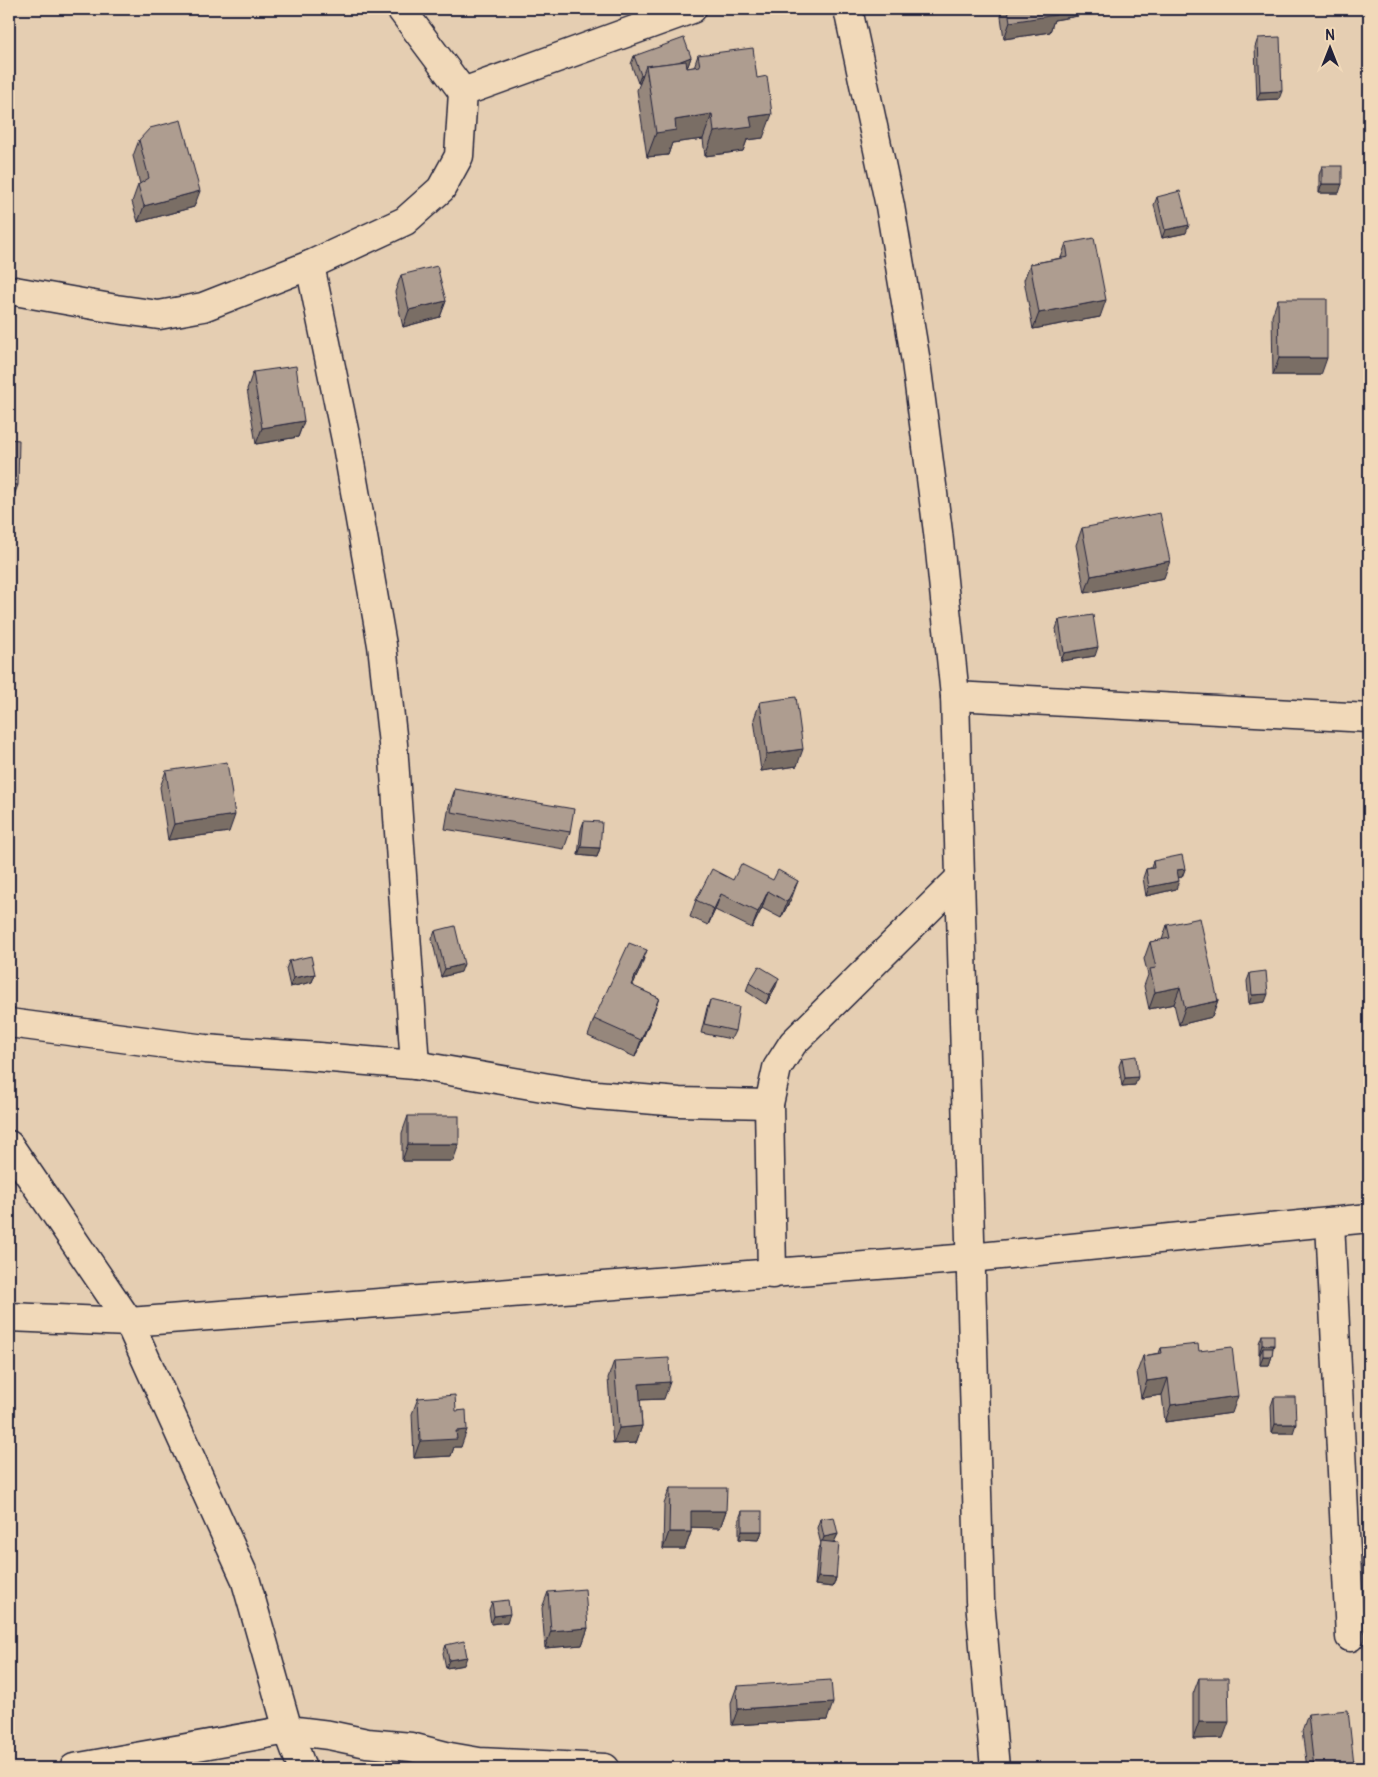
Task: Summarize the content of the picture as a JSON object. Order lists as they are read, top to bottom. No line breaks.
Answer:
{"north":"top"}
